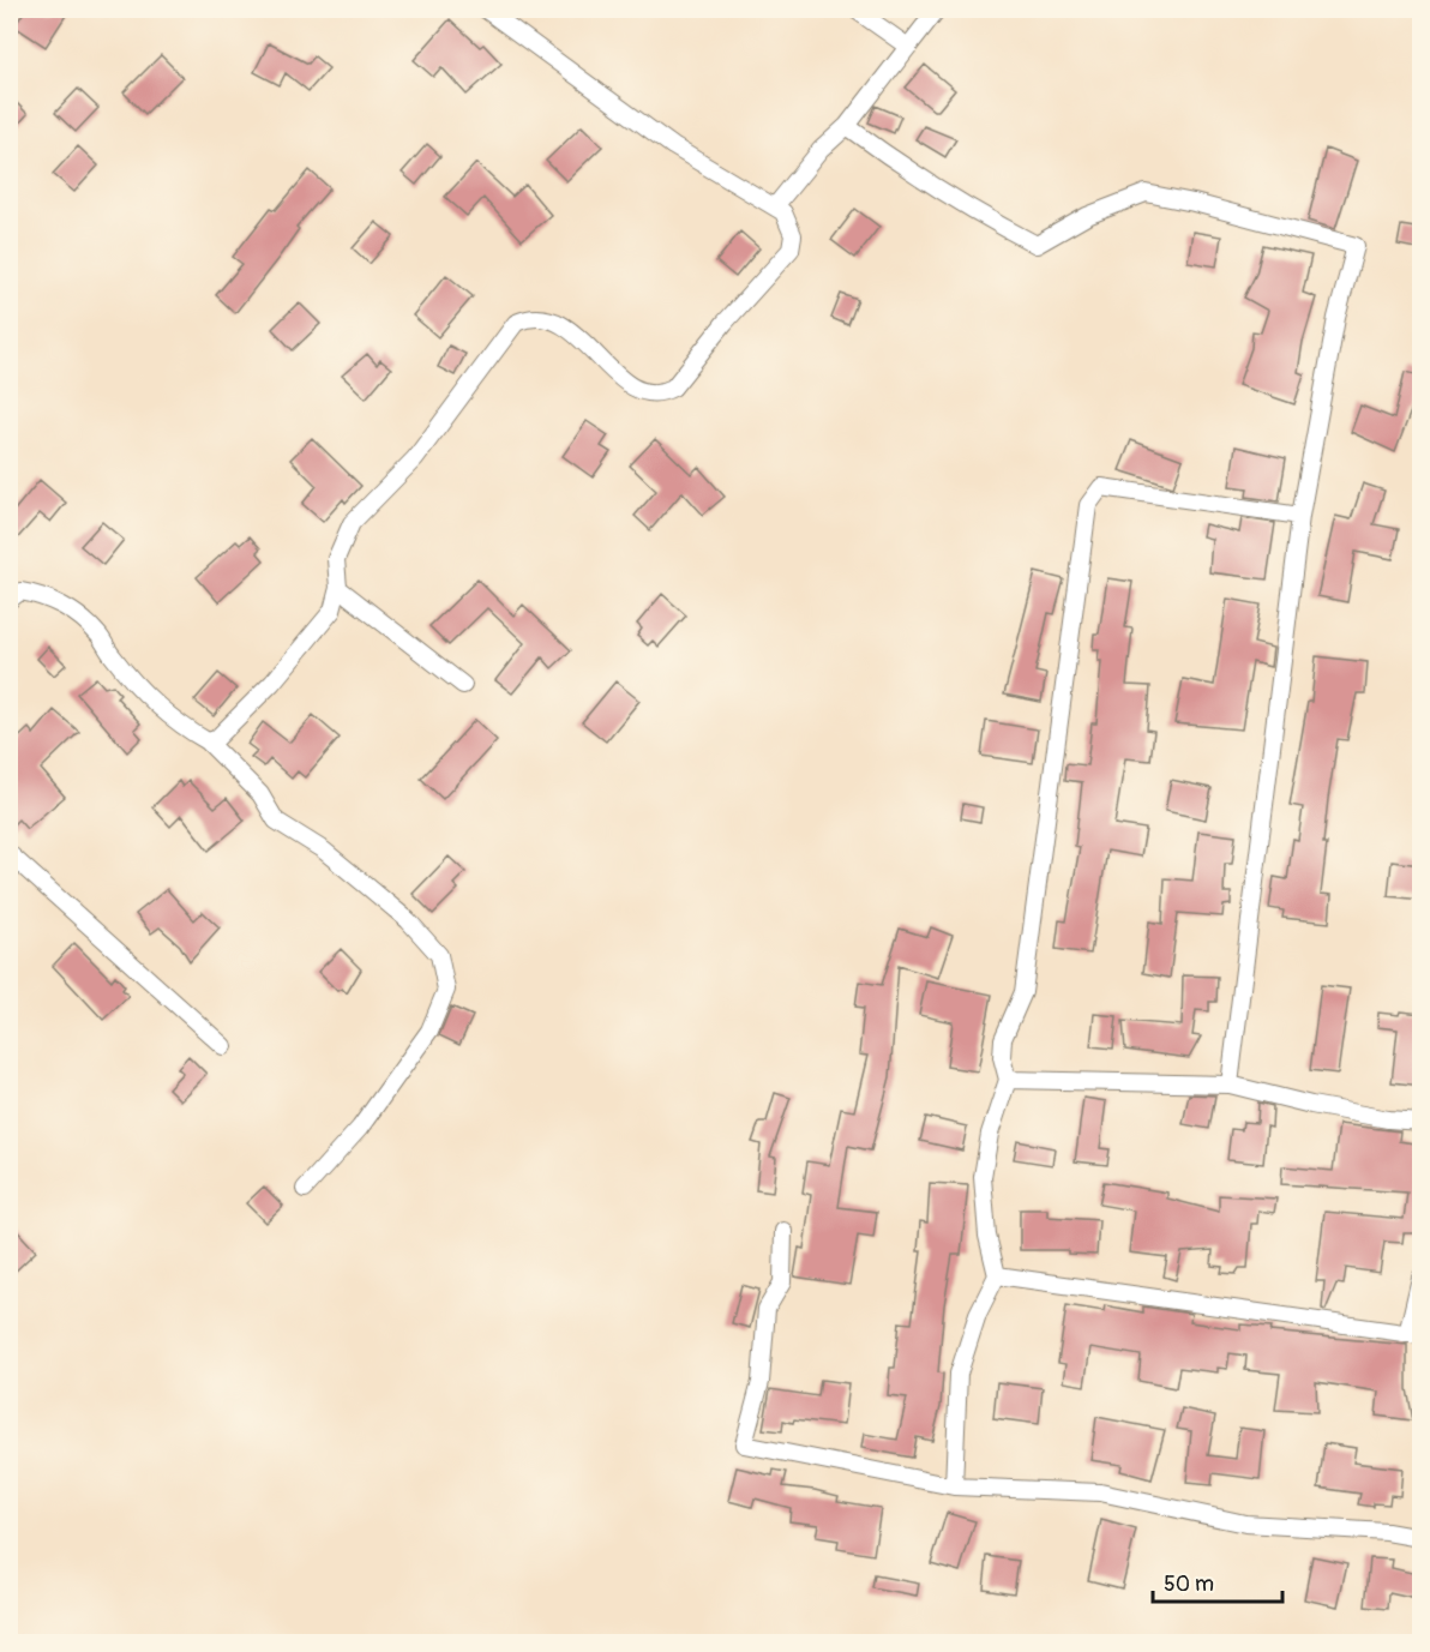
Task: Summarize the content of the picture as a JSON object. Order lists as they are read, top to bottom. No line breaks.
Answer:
{"scale_bar":"50 m"}
